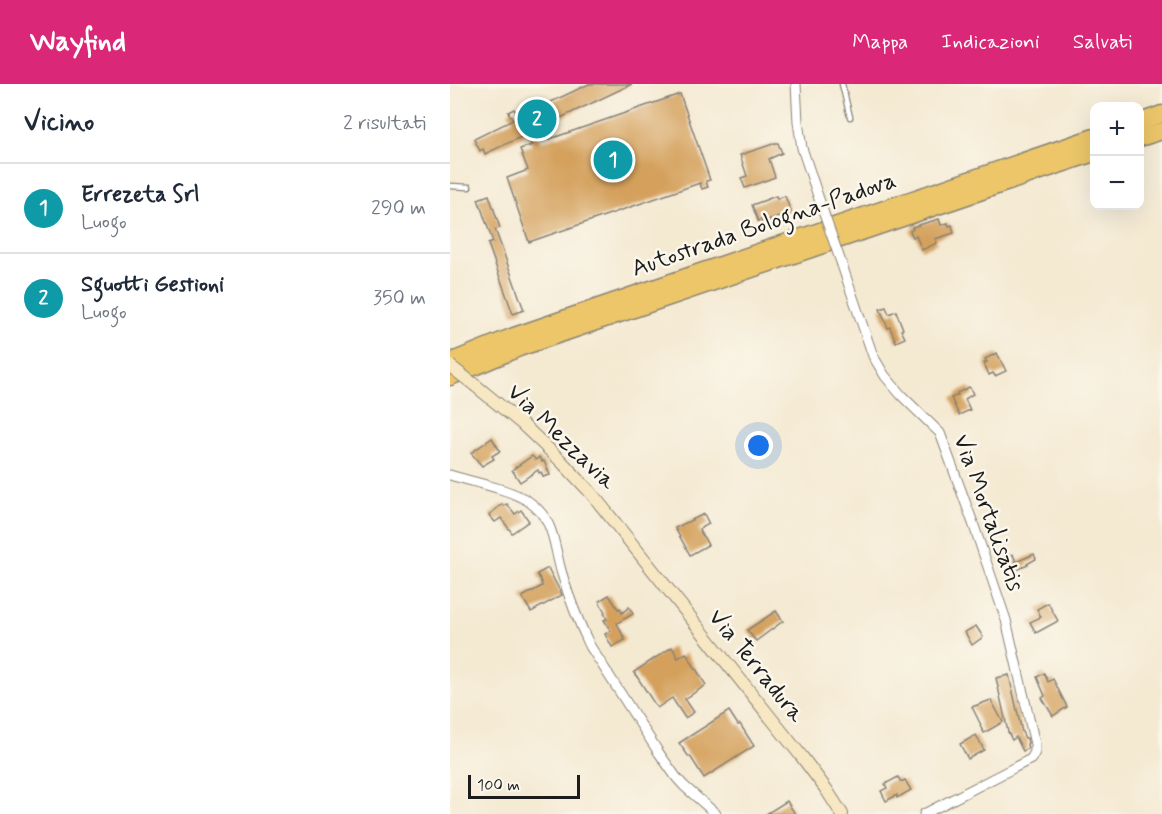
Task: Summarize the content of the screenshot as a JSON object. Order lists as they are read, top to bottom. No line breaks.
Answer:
{"streets":{"highway":["Autostrada Bologna-Padova"],"main road":["Via Mezzavia","Via Terradura"],"street":["Via Mortalisatis"]},"crossings":[["Autostrada Bologna-Padova","Via Mezzavia"],["Via Mezzavia","Via Terradura"]],"scale_bar":"100 m","page":{"header":"Wayfind","nav":["Mappa","Indicazioni","Salvati"],"heading":["Vicino","2 risultati"],"pins":["2","1"],"map_buttons":["+","−"],"list":[{"mark":"1","name":"Errezeta Srl","note":"Luogo","value":"290 m"},{"mark":"2","name":"Sguotti Gestioni","note":"Luogo","value":"350 m"}],"scale":"100 m"}}
